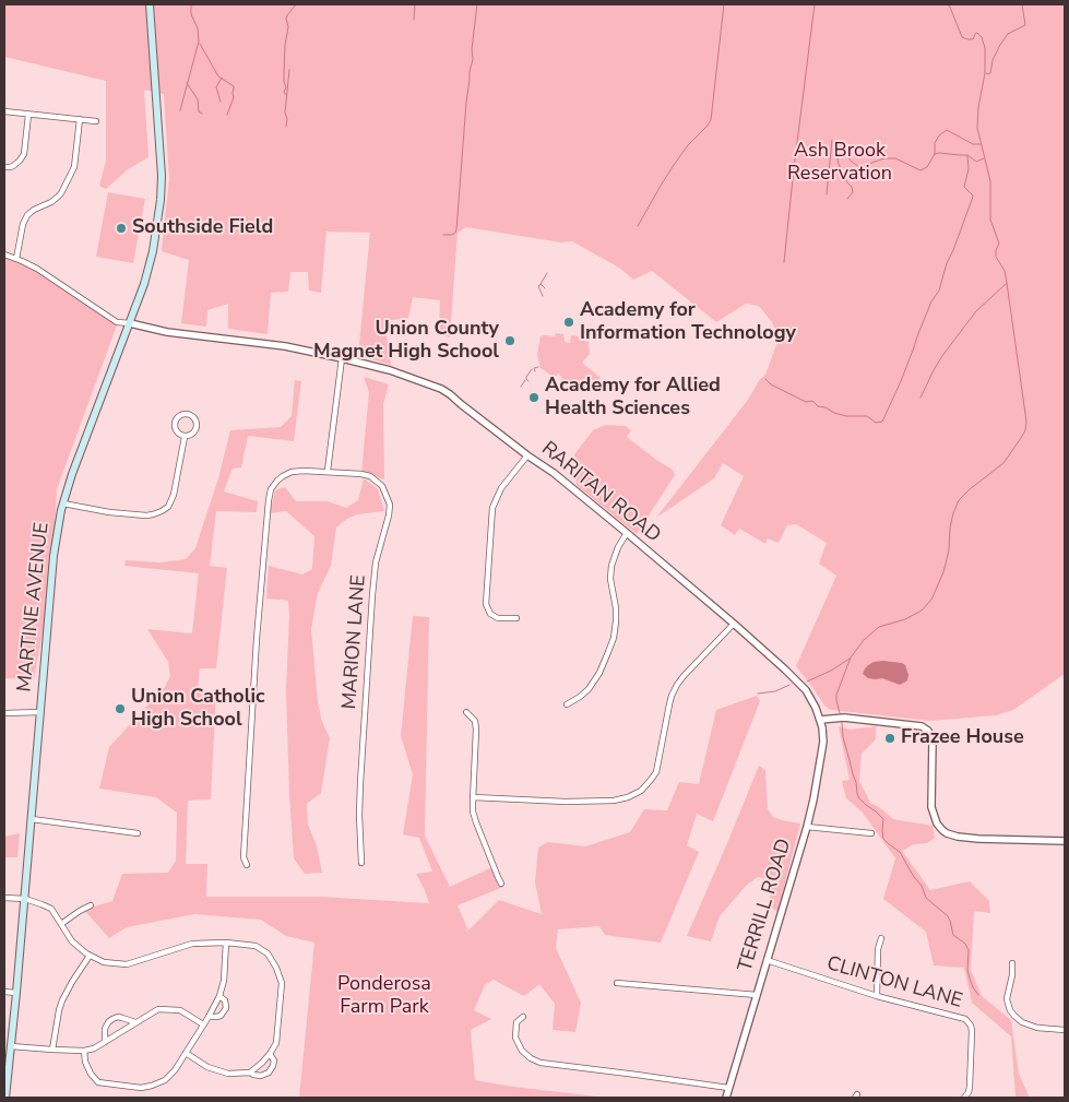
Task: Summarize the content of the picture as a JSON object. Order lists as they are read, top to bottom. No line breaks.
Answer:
{"streets":{"main road":["MARTINE AVENUE"],"street":["RARITAN ROAD","MARION LANE","TERRILL ROAD","CLINTON LANE"]},"crossings":[["RARITAN ROAD","MARTINE AVENUE"],["RARITAN ROAD","TERRILL ROAD"],["TERRILL ROAD","CLINTON LANE"]],"parks":["Ash Brook Reservation","Ponderosa Farm Park"],"places":["Southside Field","Academy for Information Technology","Union County Magnet High School","Academy for Allied Health Sciences","Union Catholic High School","Frazee House"]}
